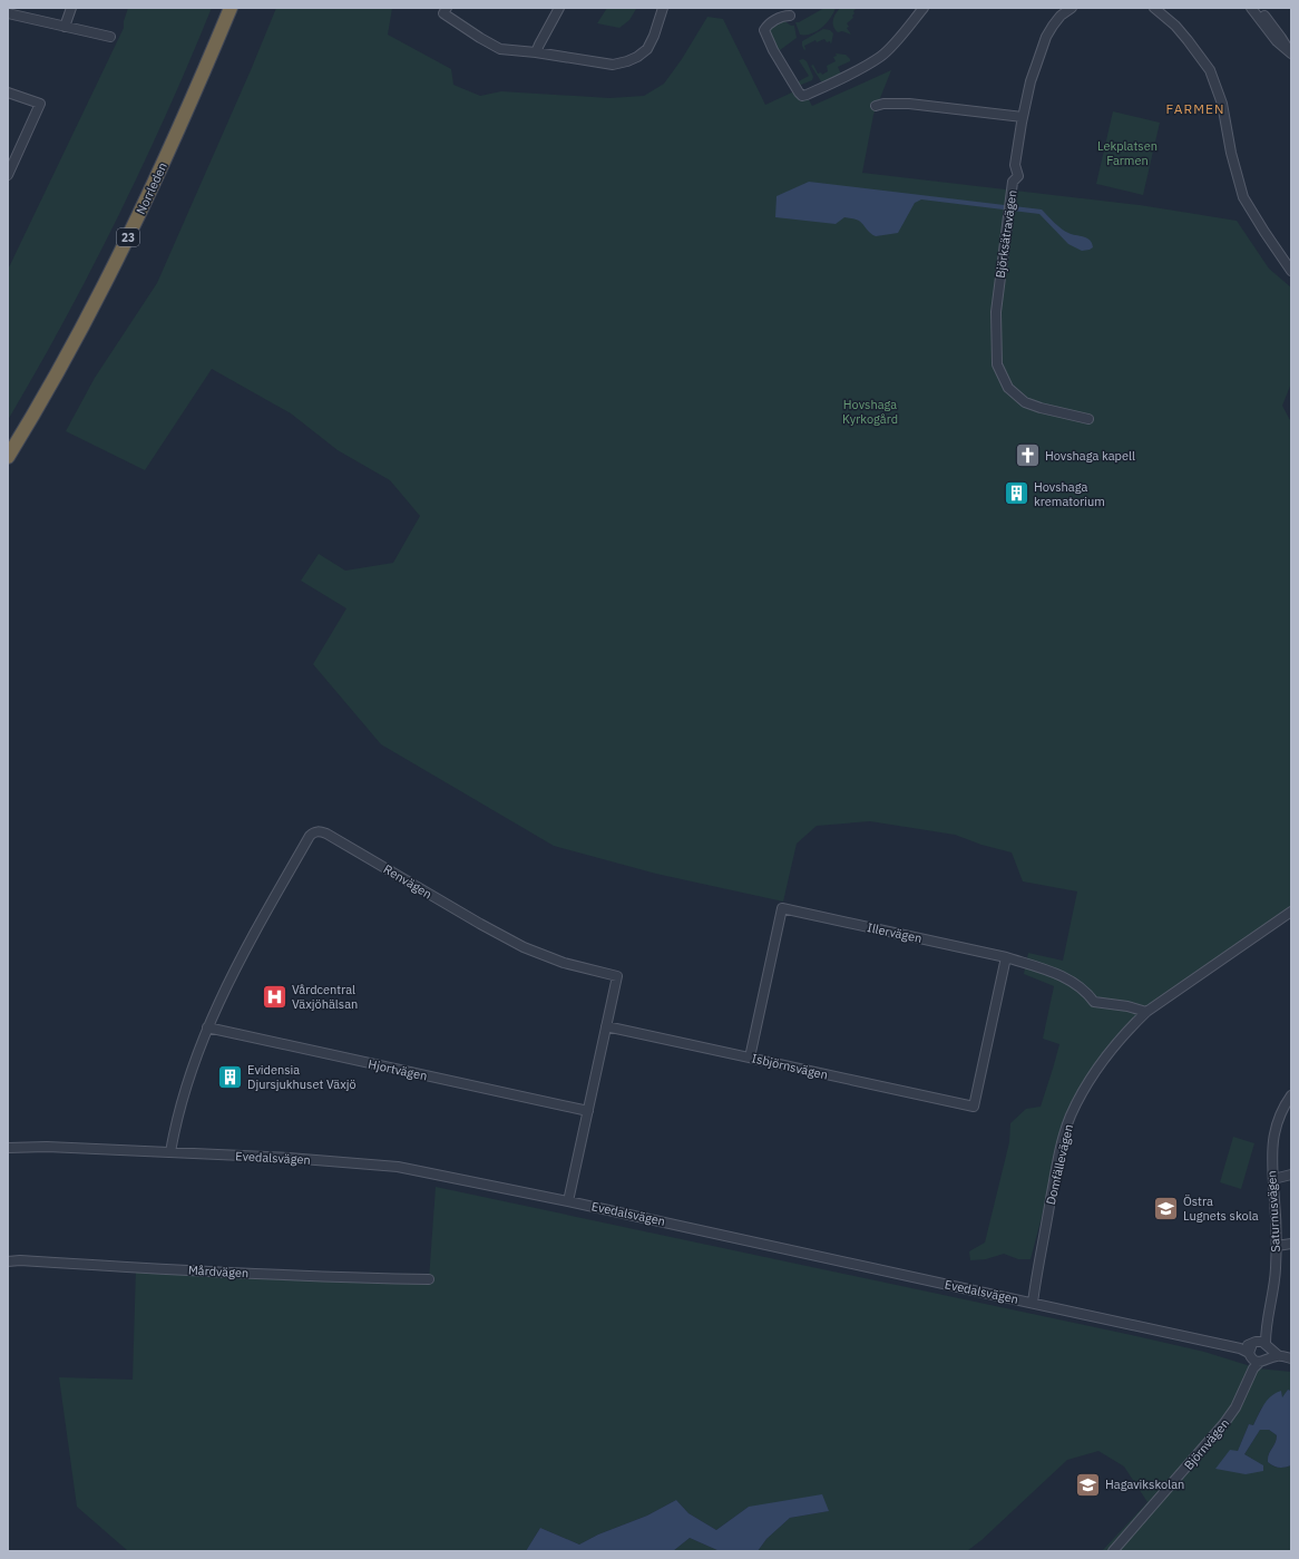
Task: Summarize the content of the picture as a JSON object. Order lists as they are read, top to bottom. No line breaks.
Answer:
{"streets":{"highway":["Norrleden","23"],"street":["Björksätravägen","Renvägen","Illervägen","Isbjörnsvägen","Hjortvägen","Evedalsvägen","Domfällevägen","Saturnusvägen","Mårdvägen","Björnvägen"]},"crossings":[["Renvägen","Isbjörnsvägen"],["Renvägen","Hjortvägen"],["Renvägen","Evedalsvägen"],["Illervägen","Isbjörnsvägen"],["Evedalsvägen","Domfällevägen"],["Evedalsvägen","Björnvägen"]],"districts":["FARMEN"],"parks":["Lekplatsen Farmen","Hovshaga Kyrkogård"],"places":{"church":["Hovshaga kapell"],"building":["Hovshaga krematorium","Evidensia Djursjukhuset Växjö"],"hospital":["Vårdcentral Växjöhälsan"],"school or university":["Östra Lugnets skola","Hagavikskolan"]}}
